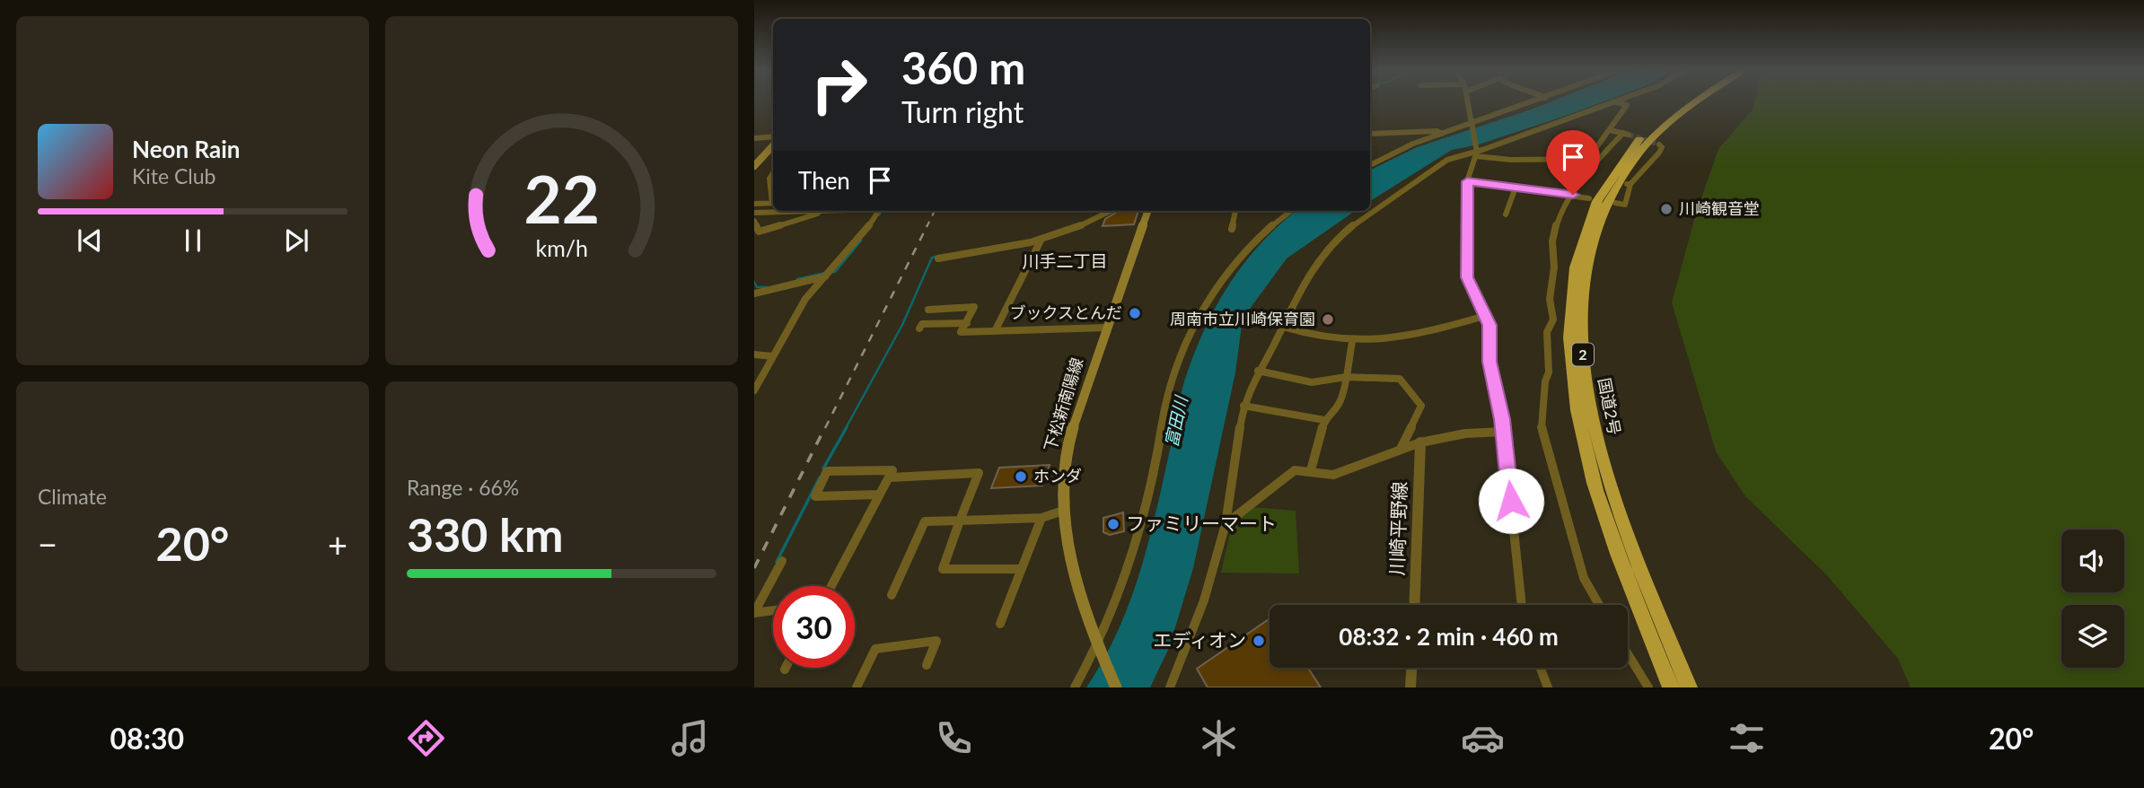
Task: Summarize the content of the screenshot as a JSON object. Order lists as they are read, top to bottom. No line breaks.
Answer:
{"streets":{"highway":["2","国道2号"],"main road":["下松新南陽線"],"street":["川崎平野線"]},"districts":["川手二丁目"],"water":["富田川"],"places":["川崎観音堂","ブックスとんだ","周南市立川崎保育園","ホンダ","ファミリーマート","エディオン"],"page":{"turn":["360 m","Turn right"],"song":["Neon Rain","Kite Club"],"then":"Then","tile":["Climate",["Range · 66%","330 km"]],"heat":["−","20°","+"],"limit":"30","trip":"08:32 · 2 min · 460 m","tabs":["08:30","20°"],"gauge":["22","km/h"]}}
